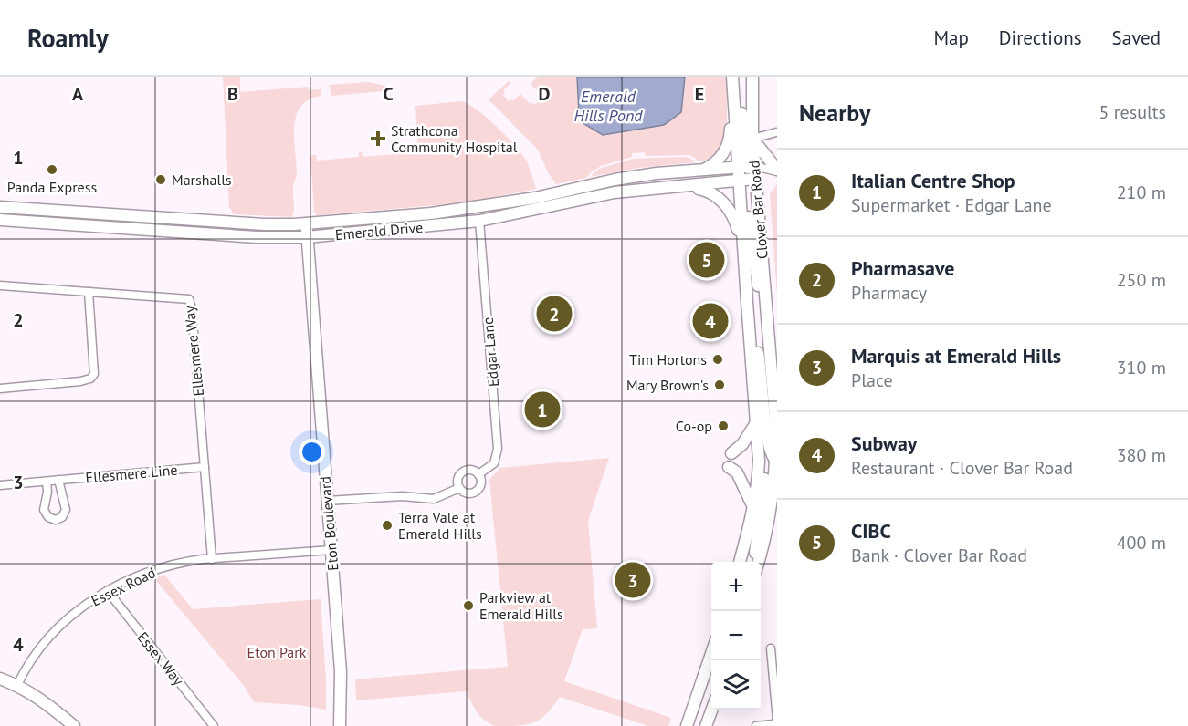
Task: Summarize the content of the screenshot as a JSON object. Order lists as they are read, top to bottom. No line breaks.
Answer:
{"streets":{"street":["Clover Bar Road","Emerald Drive","Ellesmere Way","Edgar Lane","Ellesmere Line","Eton Boulevard","Essex Road","Essex Way"]},"crossings":[["Clover Bar Road","Emerald Drive"],["Emerald Drive","Edgar Lane"],["Emerald Drive","Eton Boulevard"],["Ellesmere Way","Ellesmere Line"],["Ellesmere Way","Essex Road"],["Edgar Lane","Eton Boulevard"],["Eton Boulevard","Essex Road"],["Essex Road","Essex Way"]],"water":["Emerald Hills Pond"],"parks":["Eton Park"],"places":{"health":["Strathcona Community Hospital"],"other":["Panda Express","Marshalls","Tim Hortons","Mary Brown's","Co-op","Terra Vale at Emerald Hills","Parkview at Emerald Hills"]},"page":{"header":"Roamly","nav":["Map","Directions","Saved"],"heading":["Nearby","5 results"],"list":[{"mark":"1","name":"Italian Centre Shop","note":"Supermarket · Edgar Lane","value":"210 m"},{"mark":"2","name":"Pharmasave","note":"Pharmacy","value":"250 m"},{"mark":"3","name":"Marquis at Emerald Hills","note":"Place","value":"310 m"},{"mark":"4","name":"Subway","note":"Restaurant · Clover Bar Road","value":"380 m"},{"mark":"5","name":"CIBC","note":"Bank · Clover Bar Road","value":"400 m"}],"pins":["5","2","4","1","3"],"map_buttons":["+","−"]},"grid":{"columns":["A","B","C","D","E"],"rows":["1","2","3","4"]}}
